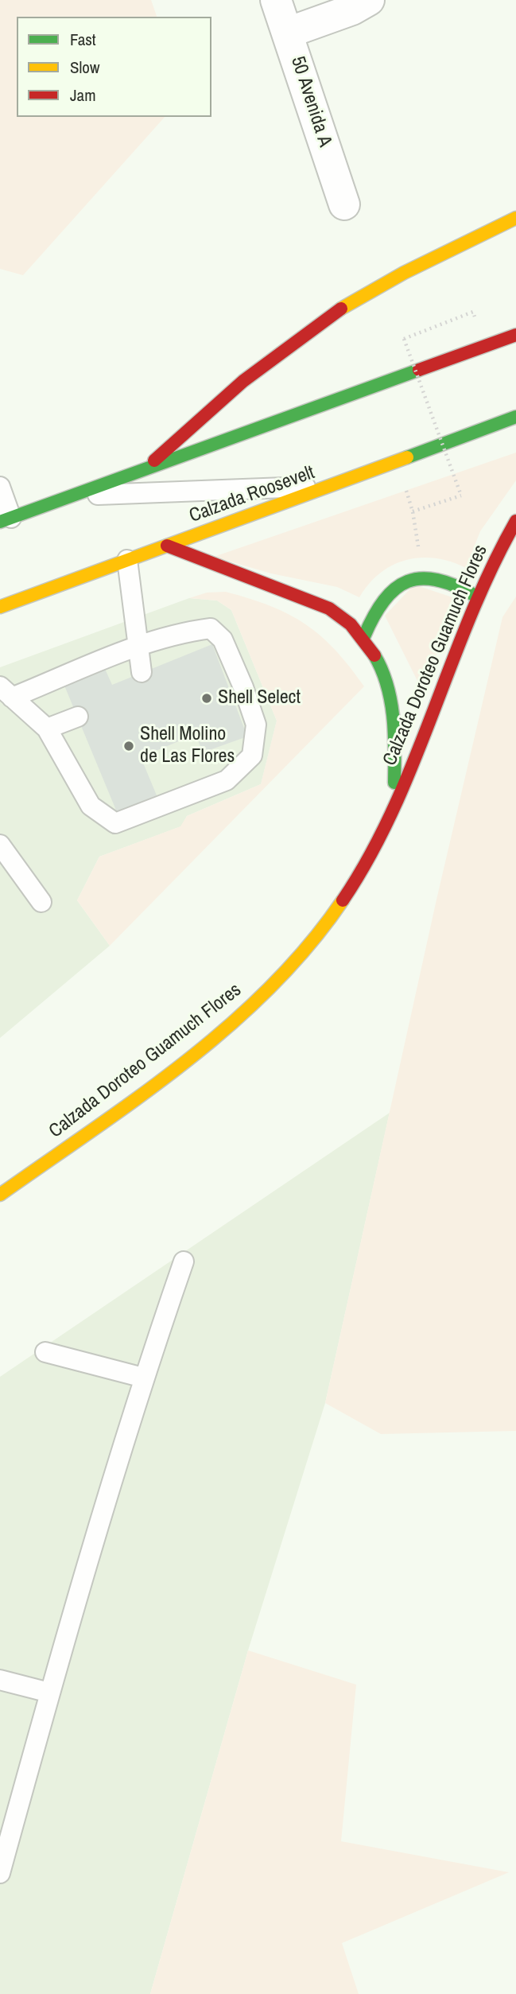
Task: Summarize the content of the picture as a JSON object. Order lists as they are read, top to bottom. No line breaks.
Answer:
{"streets":{"main road":["Calzada Roosevelt","Calzada Doroteo Guamuch Flores"],"street":["50 Avenida A"]},"crossings":[["Calzada Roosevelt","Calzada Doroteo Guamuch Flores"]],"places":["Shell Select","Shell Molino de Las Flores"],"legend":["Fast","Slow","Jam"]}
